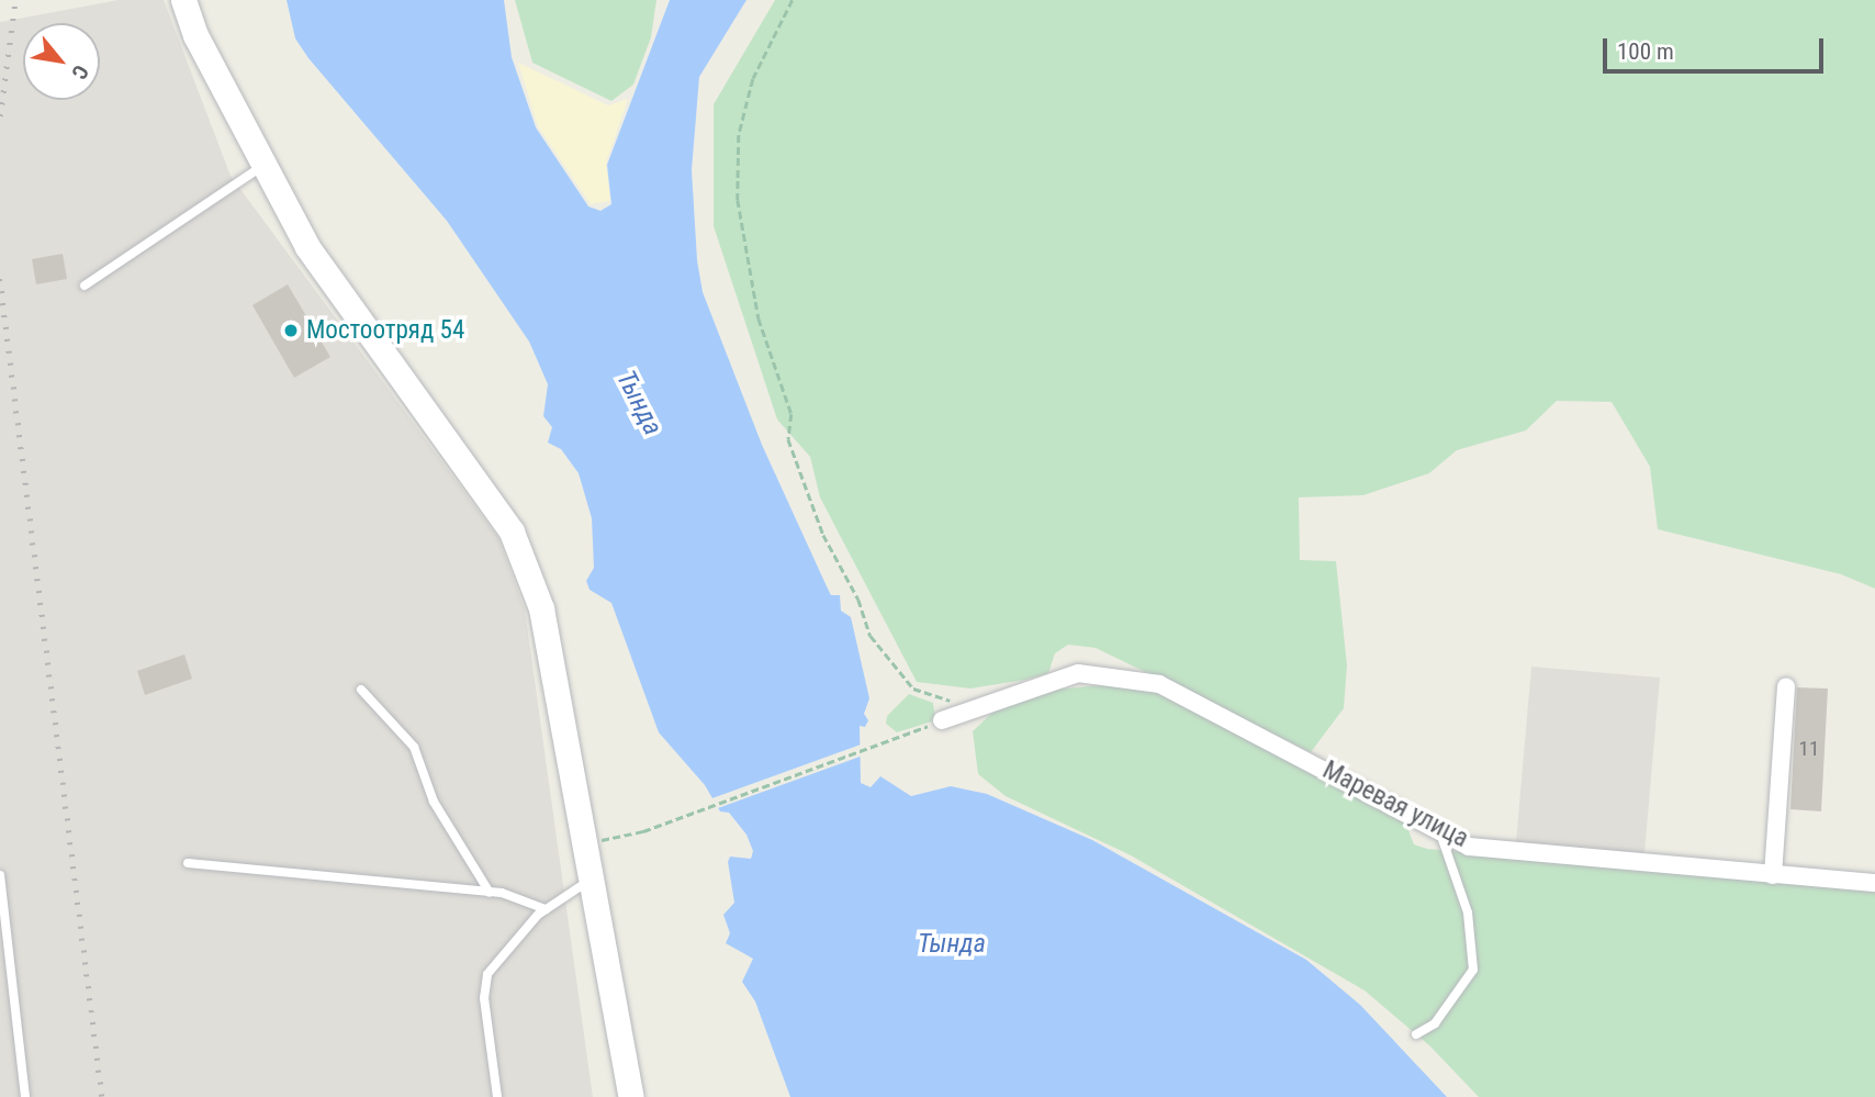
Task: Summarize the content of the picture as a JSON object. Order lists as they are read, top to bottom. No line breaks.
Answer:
{"streets":{"street":["Маревая улица"]},"water":["Тында"],"places":["Мостоотряд 54"],"house_numbers":["11"],"scale_bar":"100 m","north":"bottom right"}
